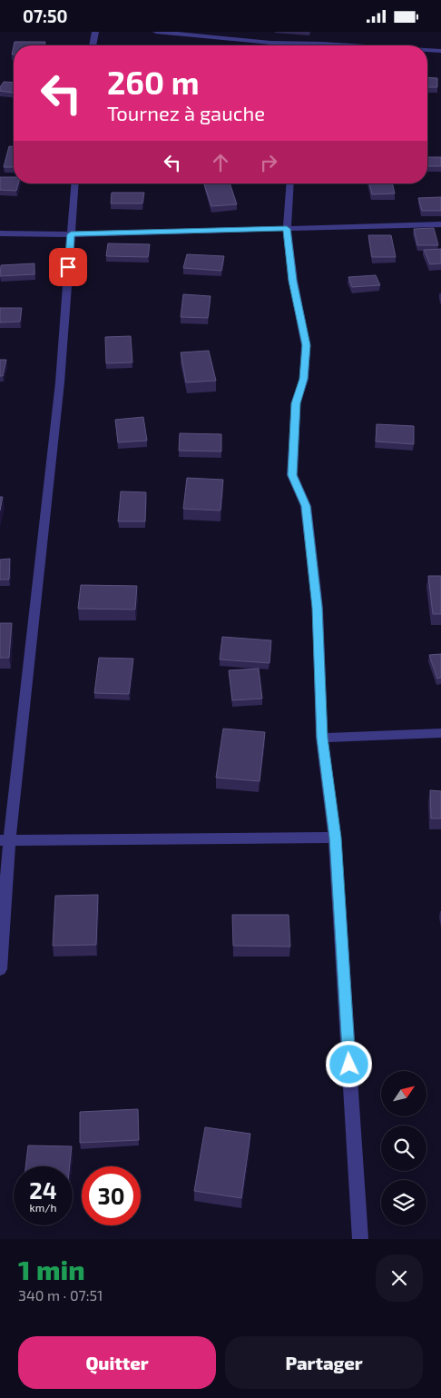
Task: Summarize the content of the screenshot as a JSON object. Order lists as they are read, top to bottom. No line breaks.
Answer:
{"north":"top right","page":{"status":"07:50","turn":["260 m","Tournez à gauche"],"speed":"24 km/h","limit":"30","heading":["1 min","340 m · 07:51"],"buttons":["Quitter","Partager"]}}
